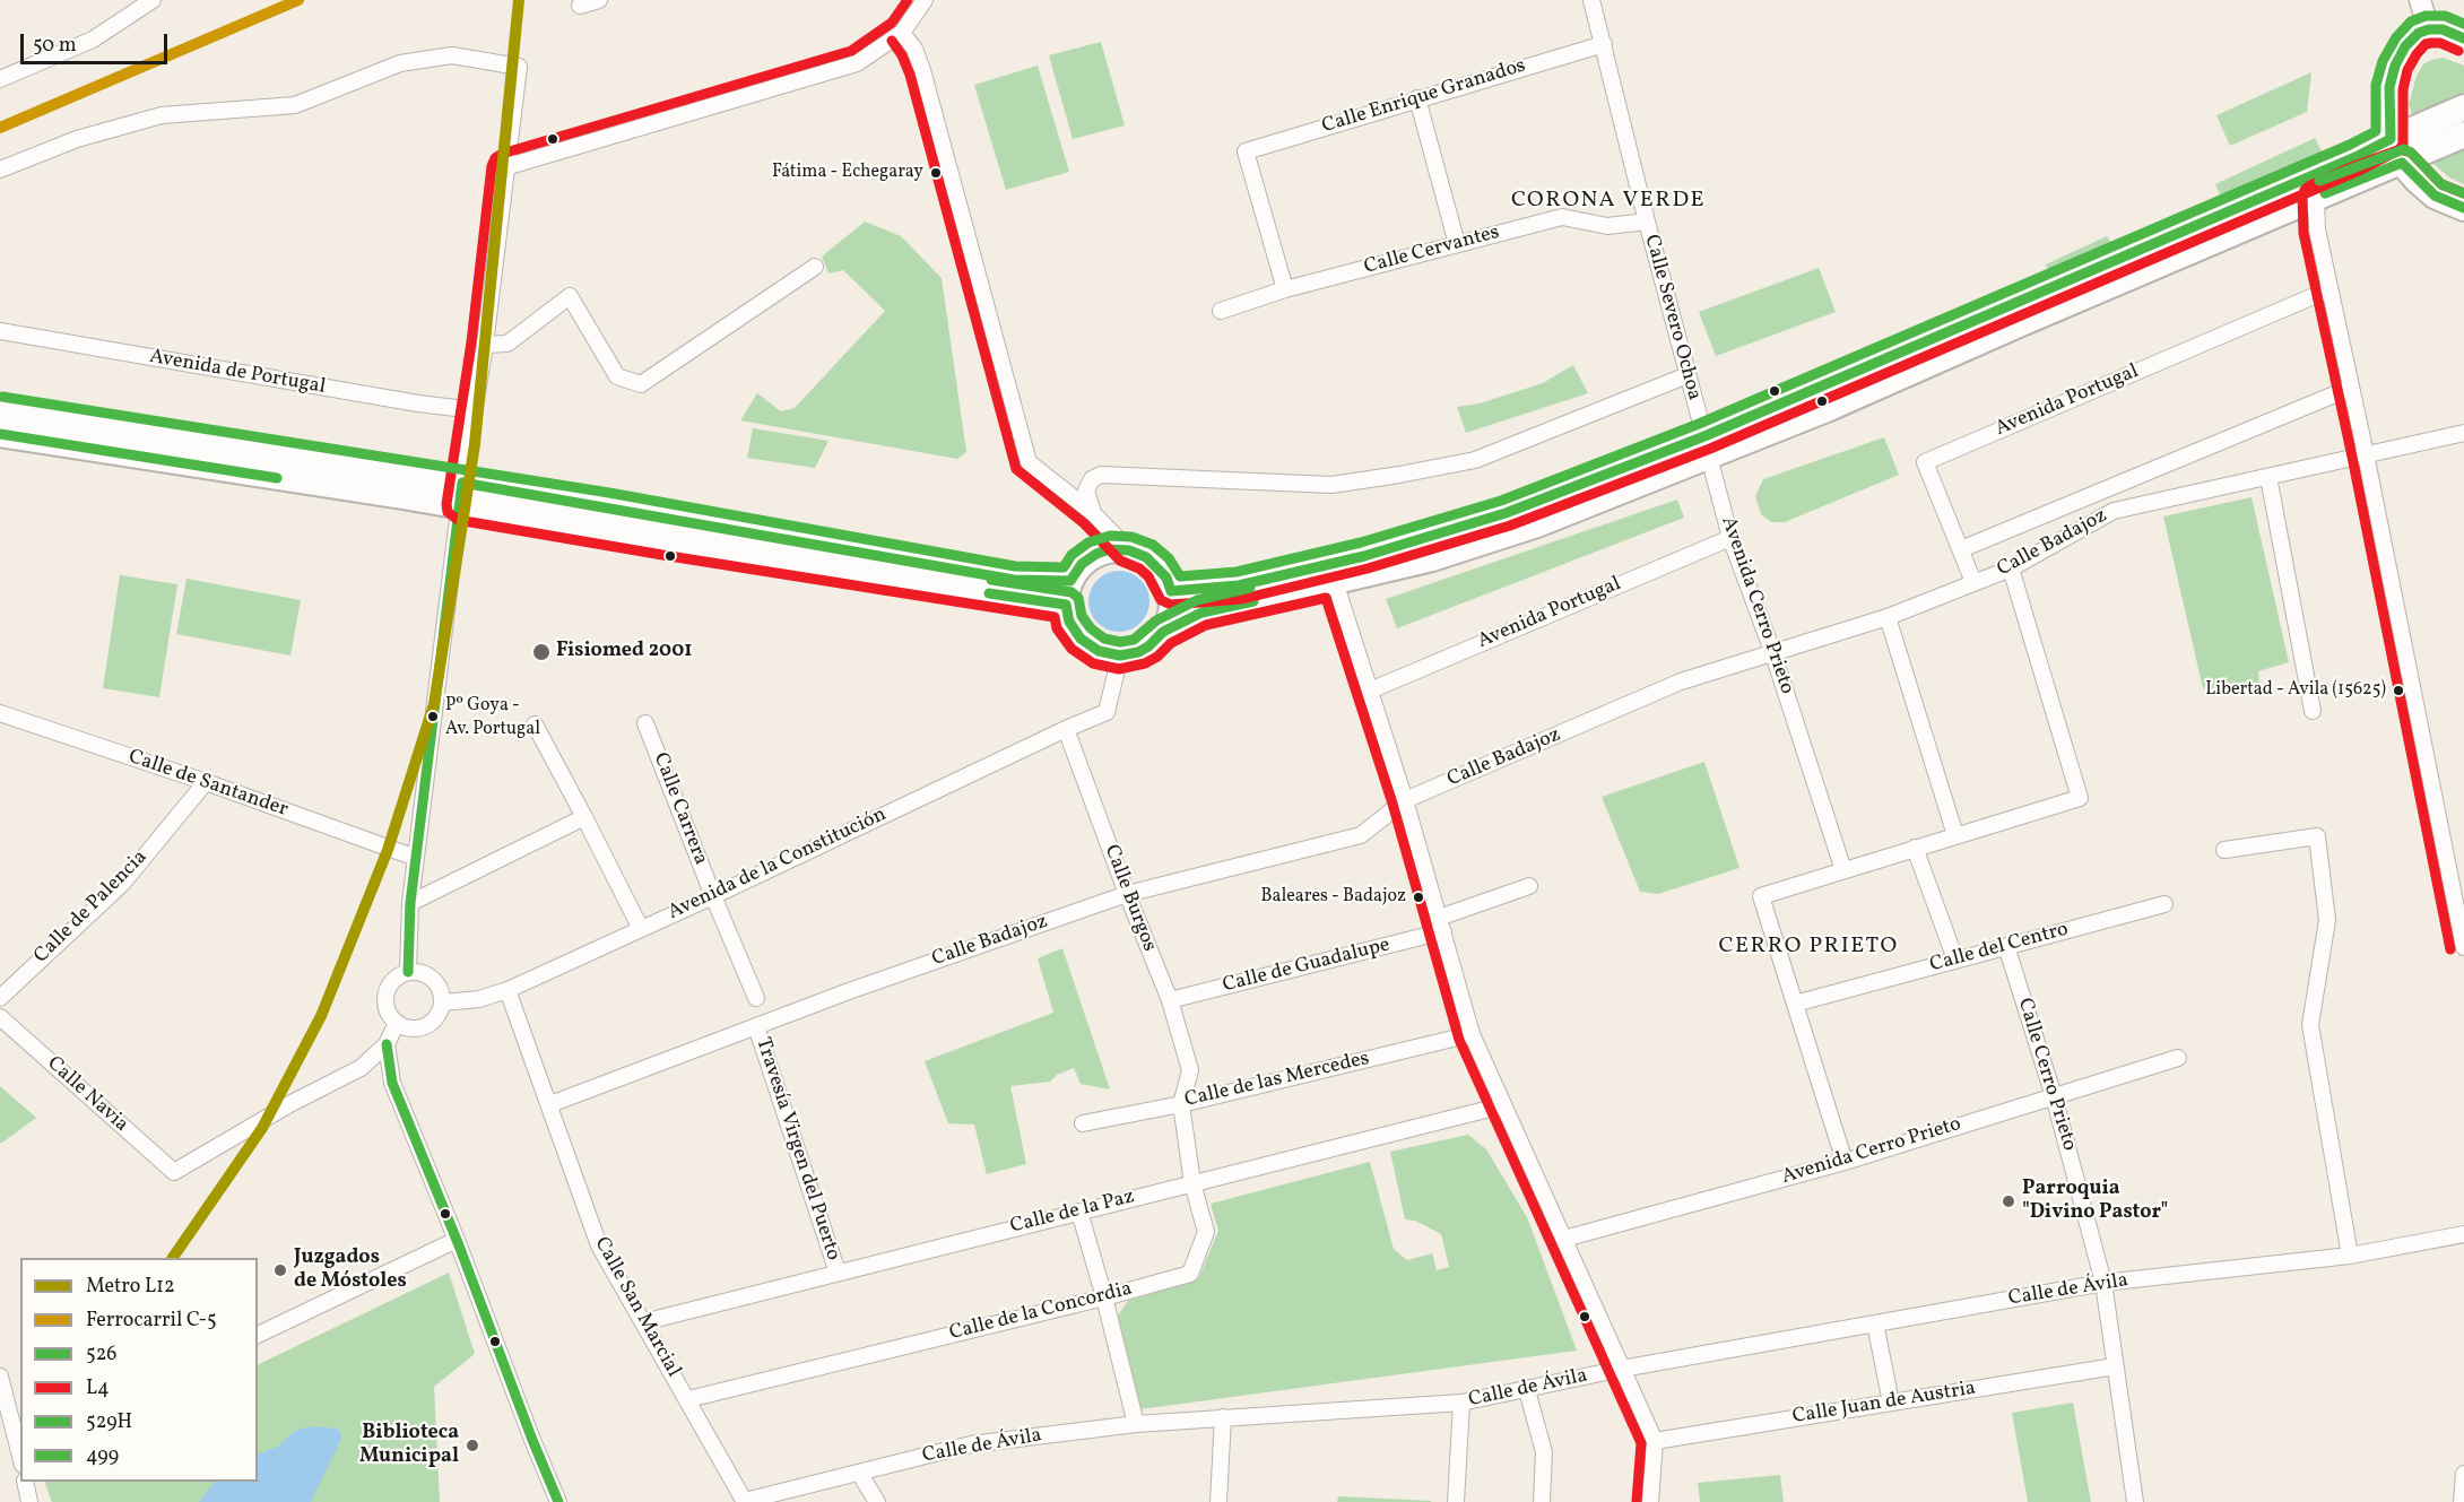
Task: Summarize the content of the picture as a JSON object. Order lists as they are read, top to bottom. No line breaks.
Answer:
{"streets":{"street":["Calle Enrique Granados","Calle Cervantes","Calle Severo Ochoa","Avenida de Portugal","Avenida Portugal","Calle Badajoz","Avenida Cerro Prieto","Calle de Santander","Calle Carrera","Avenida de la Constitución","Calle Burgos","Calle de Palencia","Calle del Centro","Calle de Guadalupe","Calle Cerro Prieto","Calle de las Mercedes","Calle Navia","Travesía Virgen del Puerto","Calle de la Paz","Calle de Ávila","Calle San Marcial","Calle de la Concordia","Calle Juan de Austria"]},"crossings":[["Calle Enrique Granados","Calle Cervantes"],["Calle Enrique Granados","Calle Severo Ochoa"],["Calle Cervantes","Calle Severo Ochoa"],["Calle Severo Ochoa","Avenida Cerro Prieto"],["Avenida Portugal","Calle Badajoz"],["Avenida Portugal","Avenida Cerro Prieto"],["Calle Badajoz","Avenida Cerro Prieto"],["Calle Badajoz","Calle Burgos"],["Calle Badajoz","Travesía Virgen del Puerto"],["Calle Badajoz","Calle San Marcial"],["Avenida Cerro Prieto","Calle Cerro Prieto"],["Calle de Santander","Calle de Palencia"],["Calle Carrera","Avenida de la Constitución"],["Avenida de la Constitución","Calle Burgos"],["Avenida de la Constitución","Calle San Marcial"],["Calle Burgos","Calle de Guadalupe"],["Calle Burgos","Calle de la Concordia"],["Calle del Centro","Calle Cerro Prieto"],["Calle Cerro Prieto","Calle de Ávila"],["Calle Cerro Prieto","Calle Juan de Austria"],["Calle de las Mercedes","Calle de la Concordia"],["Travesía Virgen del Puerto","Calle de la Paz"],["Calle de la Paz","Calle San Marcial"],["Calle de la Paz","Calle de la Concordia"],["Calle de Ávila","Calle San Marcial"],["Calle San Marcial","Calle de la Concordia"]],"districts":["CORONA VERDE","CERRO PRIETO"],"places":["Fátima - Echegaray","Fisiomed 2001","Libertad - Avila (15625)","Pº Goya - Av. Portugal","Baleares - Badajoz","Parroquia \"Divino Pastor\"","Juzgados de Móstoles","Biblioteca Municipal"],"lines":["metro line L12","rail line C-5","transit line L4","transit line 529H","transit line 526","transit line 499"],"legend":["Metro L12","Ferrocarril C-5","526","L4","529H","499"],"scale_bar":"50 m"}
